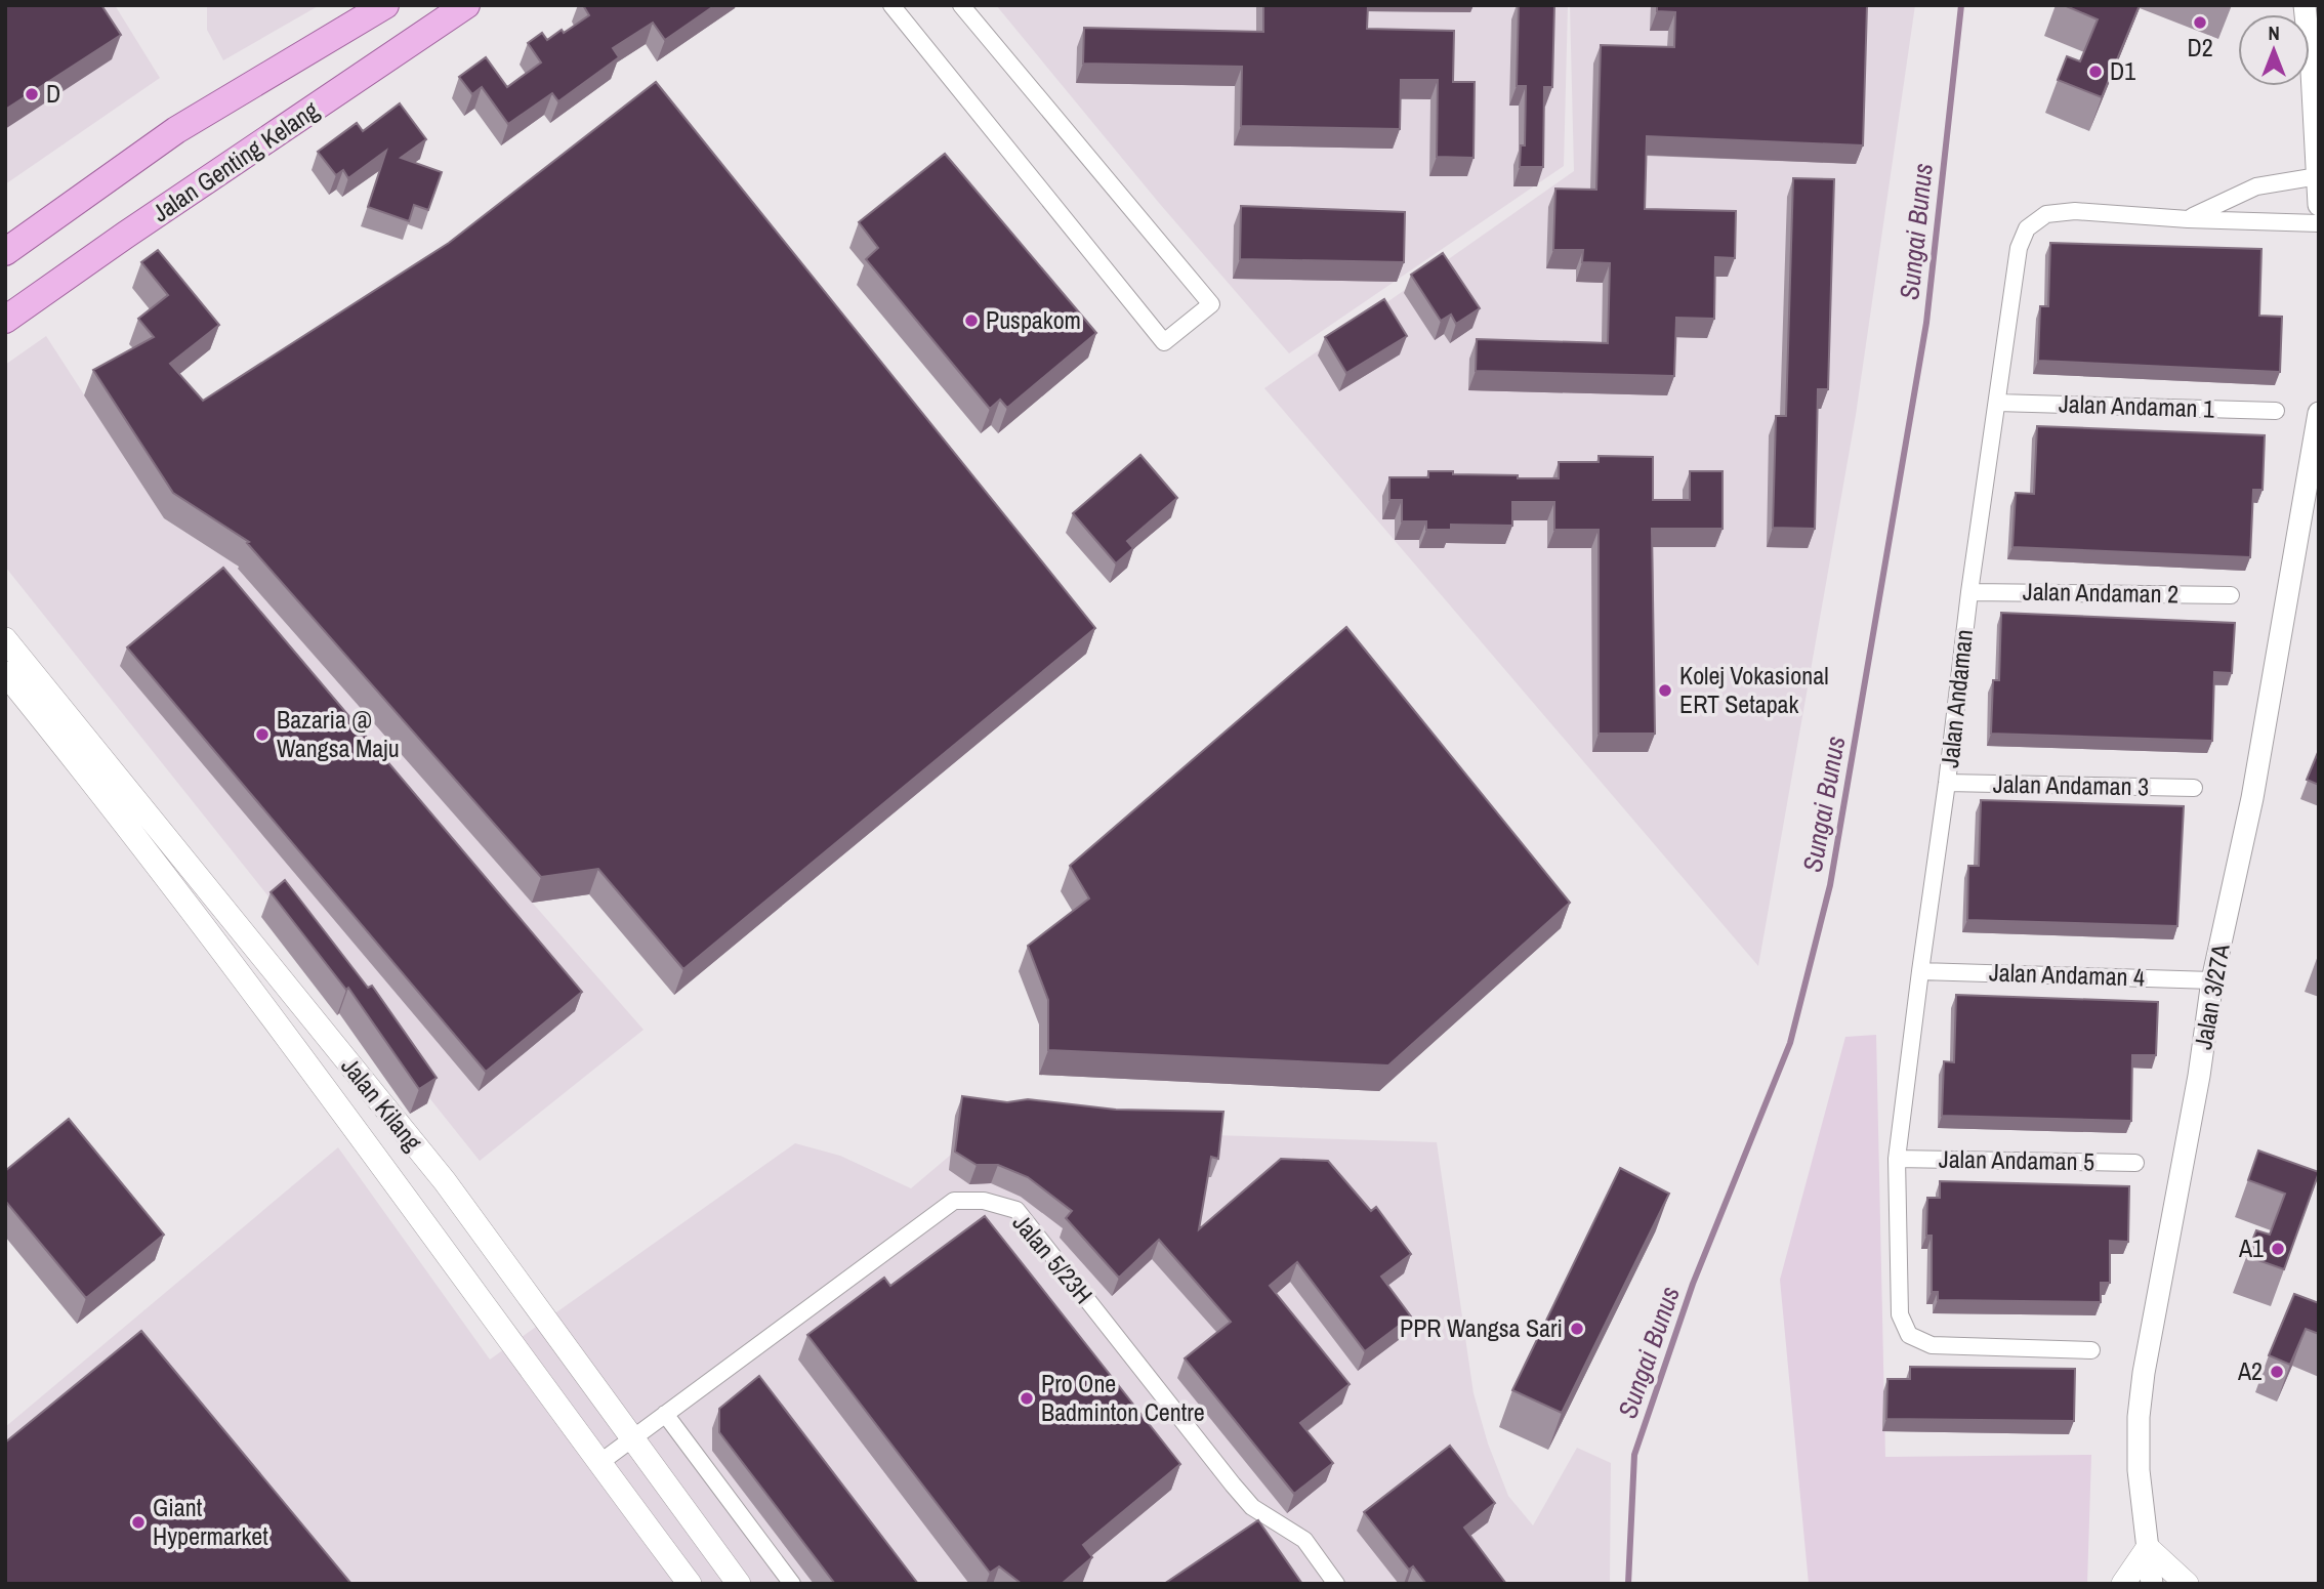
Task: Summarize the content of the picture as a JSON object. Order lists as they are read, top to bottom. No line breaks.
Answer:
{"streets":{"main road":["Jalan Genting Kelang","Jalan Kilang"],"street":["Jalan Andaman 1","Jalan Andaman 2","Jalan Andaman","Jalan Andaman 3","Jalan Andaman 4","Jalan 3/27A","Jalan Andaman 5","Jalan 5/23H"]},"crossings":[["Jalan Andaman 1","Jalan Andaman"],["Jalan Andaman 2","Jalan Andaman"],["Jalan Andaman","Jalan Andaman 3"],["Jalan Andaman","Jalan Andaman 4"],["Jalan Andaman","Jalan Andaman 5"],["Jalan Andaman 4","Jalan 3/27A"],["Jalan Kilang","Jalan 5/23H"]],"water":["Sungai Bunus"],"places":["D2","D1","D","Puspakom","Kolej Vokasional ERT Setapak","Bazaria @ Wangsa Maju","A1","PPR Wangsa Sari","A2","Pro One Badminton Centre","Giant Hypermarket"],"north":"top"}
